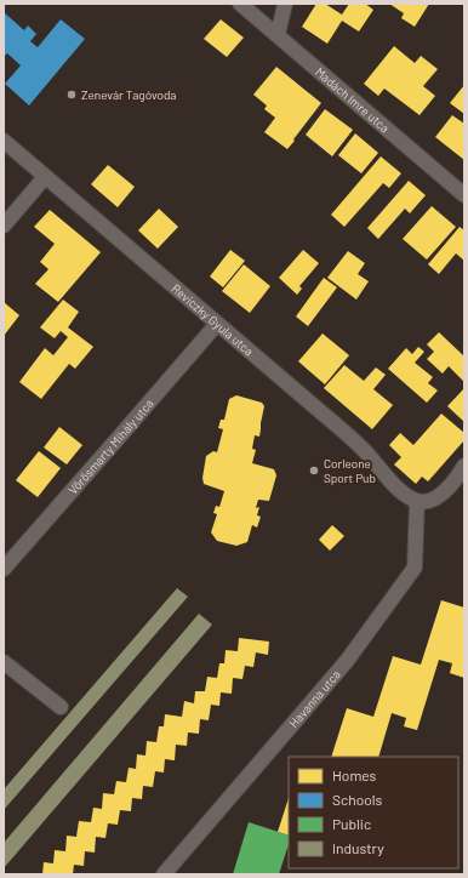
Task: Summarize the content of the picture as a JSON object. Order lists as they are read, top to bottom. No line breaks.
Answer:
{"streets":{"street":["Madách Imre utca","Reviczky Gyula utca","Vörösmarty Mihály utca","Havanna utca"]},"crossings":[["Reviczky Gyula utca","Vörösmarty Mihály utca"],["Reviczky Gyula utca","Havanna utca"]],"places":["Zenevár Tagóvoda","Corleone Sport Pub"],"legend":["Homes","Schools","Public","Industry"]}
